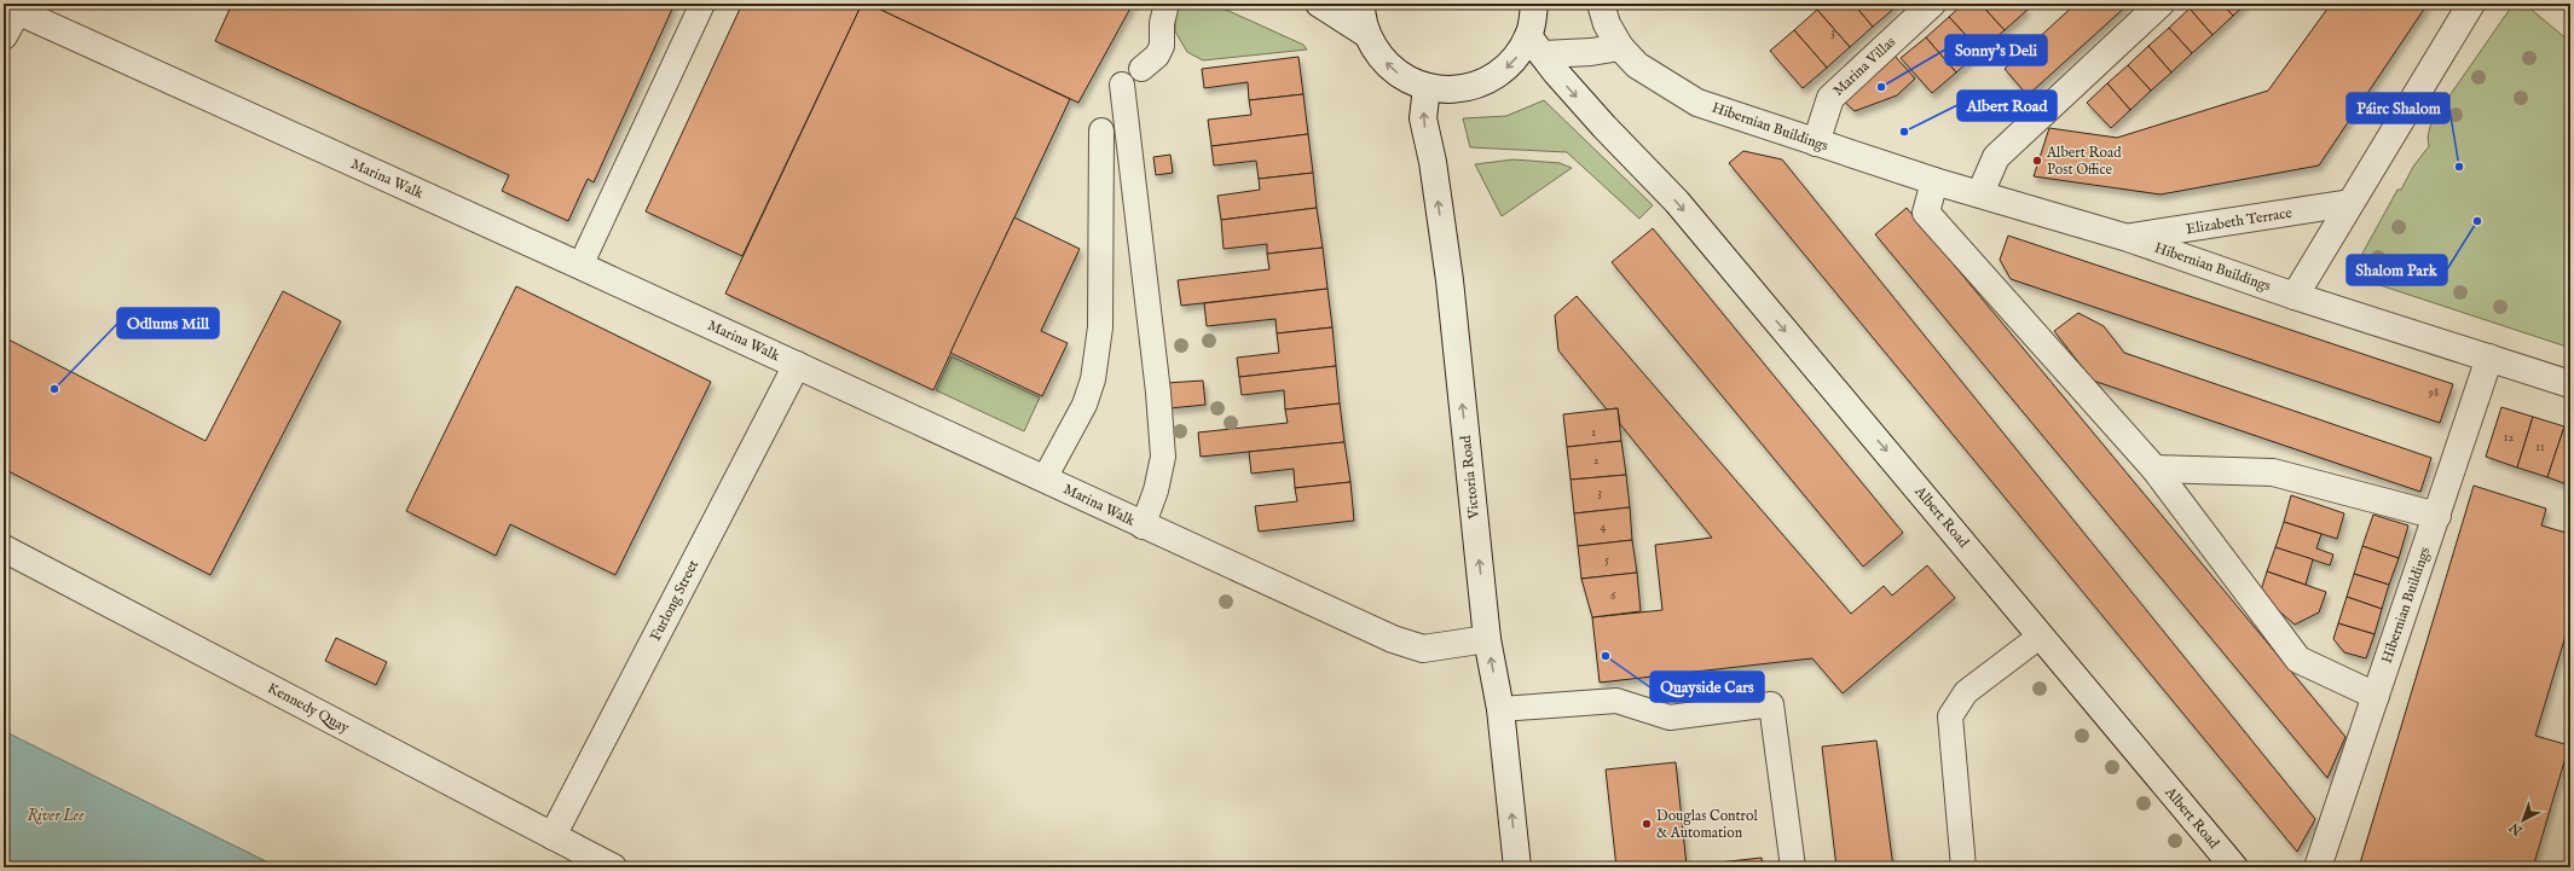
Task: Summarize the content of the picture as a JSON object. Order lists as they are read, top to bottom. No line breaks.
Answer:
{"streets":{"street":["Marina Villas","Hibernian Buildings","Marina Walk","Elizabeth Terrace","Victoria Road","Albert Road","Furlong Street","Kennedy Quay"]},"crossings":[["Marina Villas","Hibernian Buildings"],["Hibernian Buildings","Elizabeth Terrace"],["Marina Walk","Victoria Road"],["Marina Walk","Furlong Street"],["Furlong Street","Kennedy Quay"]],"one_way":["Victoria Road"],"water":["River Lee"],"places":["Sonny's Deli","Albert Road","Albert Road Post Office","Páirc Shalom","Shalom Park","Odlums Mill","Quayside Cars","Douglas Control & Automation"],"house_numbers":["3","98","1","12","11","2","3","4","5","6"],"north":"bottom left"}
